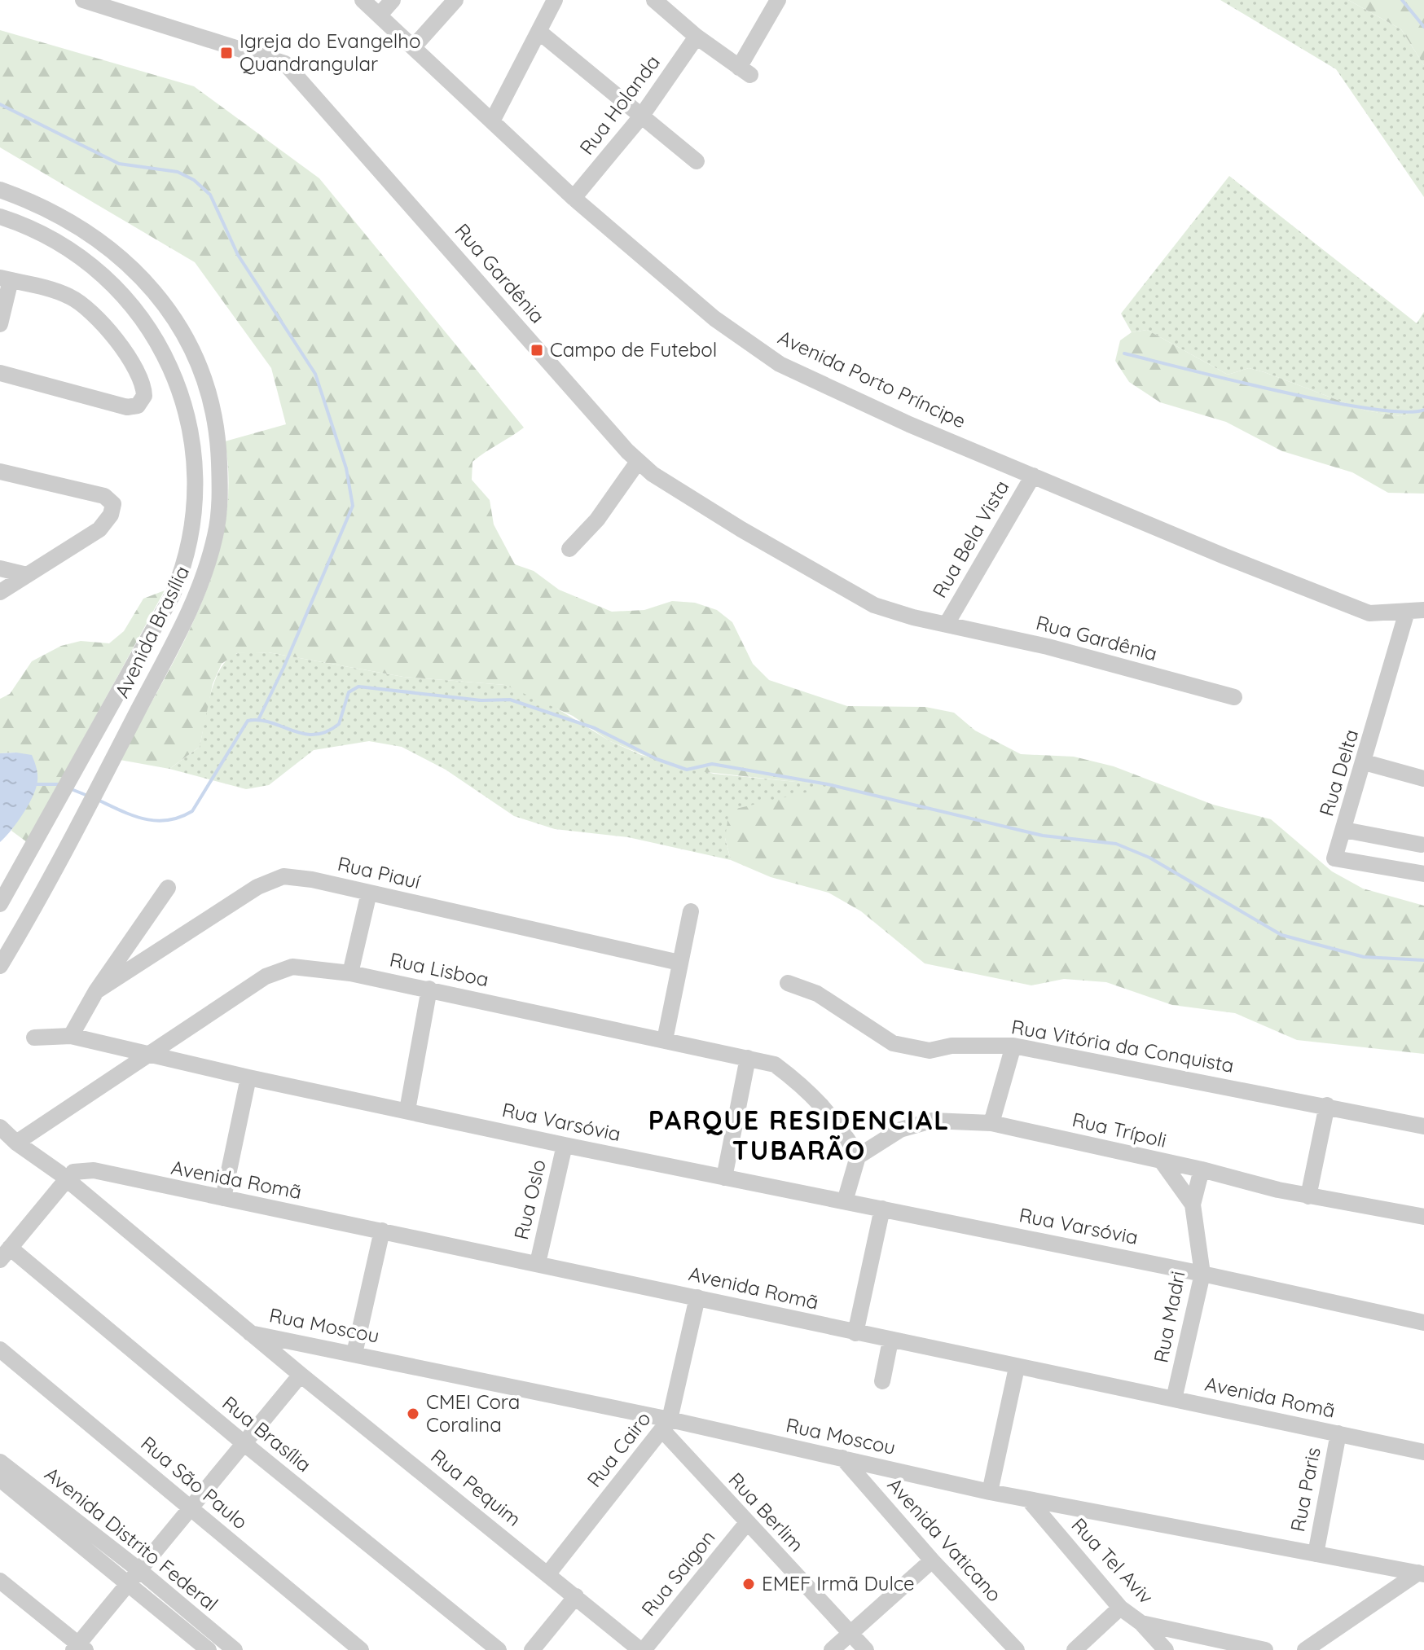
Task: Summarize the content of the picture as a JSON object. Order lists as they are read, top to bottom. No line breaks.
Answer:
{"streets":{"street":["Rua Holanda","Rua Gardênia","Avenida Porto Príncipe","Rua Bela Vista","Avenida Brasília","Rua Delta","Rua Piauí","Rua Lisboa","Rua Vitória da Conquista","Rua Varsóvia","Rua Trípoli","Avenida Romã","Rua Oslo","Rua Madri","Rua Moscou","Rua Brasília","Rua Cairo","Rua São Paulo","Rua Pequim","Rua Paris","Rua Berlim","Avenida Distrito Federal","Avenida Vaticano","Rua Tel Aviv","Rua Saigon"]},"crossings":[["Rua Holanda","Avenida Porto Príncipe"],["Rua Gardênia","Rua Bela Vista"],["Avenida Porto Príncipe","Rua Bela Vista"],["Avenida Porto Príncipe","Rua Delta"],["Rua Lisboa","Rua Varsóvia"],["Rua Lisboa","Rua Trípoli"],["Rua Lisboa","Rua Pequim"],["Rua Varsóvia","Rua Oslo"],["Rua Varsóvia","Rua Madri"],["Rua Trípoli","Rua Madri"],["Avenida Romã","Rua Oslo"],["Avenida Romã","Rua Madri"],["Avenida Romã","Rua Cairo"],["Avenida Romã","Rua Pequim"],["Avenida Romã","Rua Paris"],["Rua Moscou","Rua Cairo"],["Rua Moscou","Rua Pequim"],["Rua Moscou","Rua Paris"],["Rua Moscou","Rua Berlim"],["Rua Moscou","Avenida Vaticano"],["Rua Moscou","Rua Tel Aviv"],["Rua Cairo","Rua Pequim"],["Rua Cairo","Rua Berlim"],["Rua Pequim","Rua Saigon"],["Rua Berlim","Rua Saigon"]],"districts":["PARQUE RESIDENCIAL TUBARÃO"],"places":{"transit":["Igreja do Evangelho Quandrangular","Campo de Futebol"],"other":["CMEI Cora Coralina","EMEF Irmã Dulce"]}}
